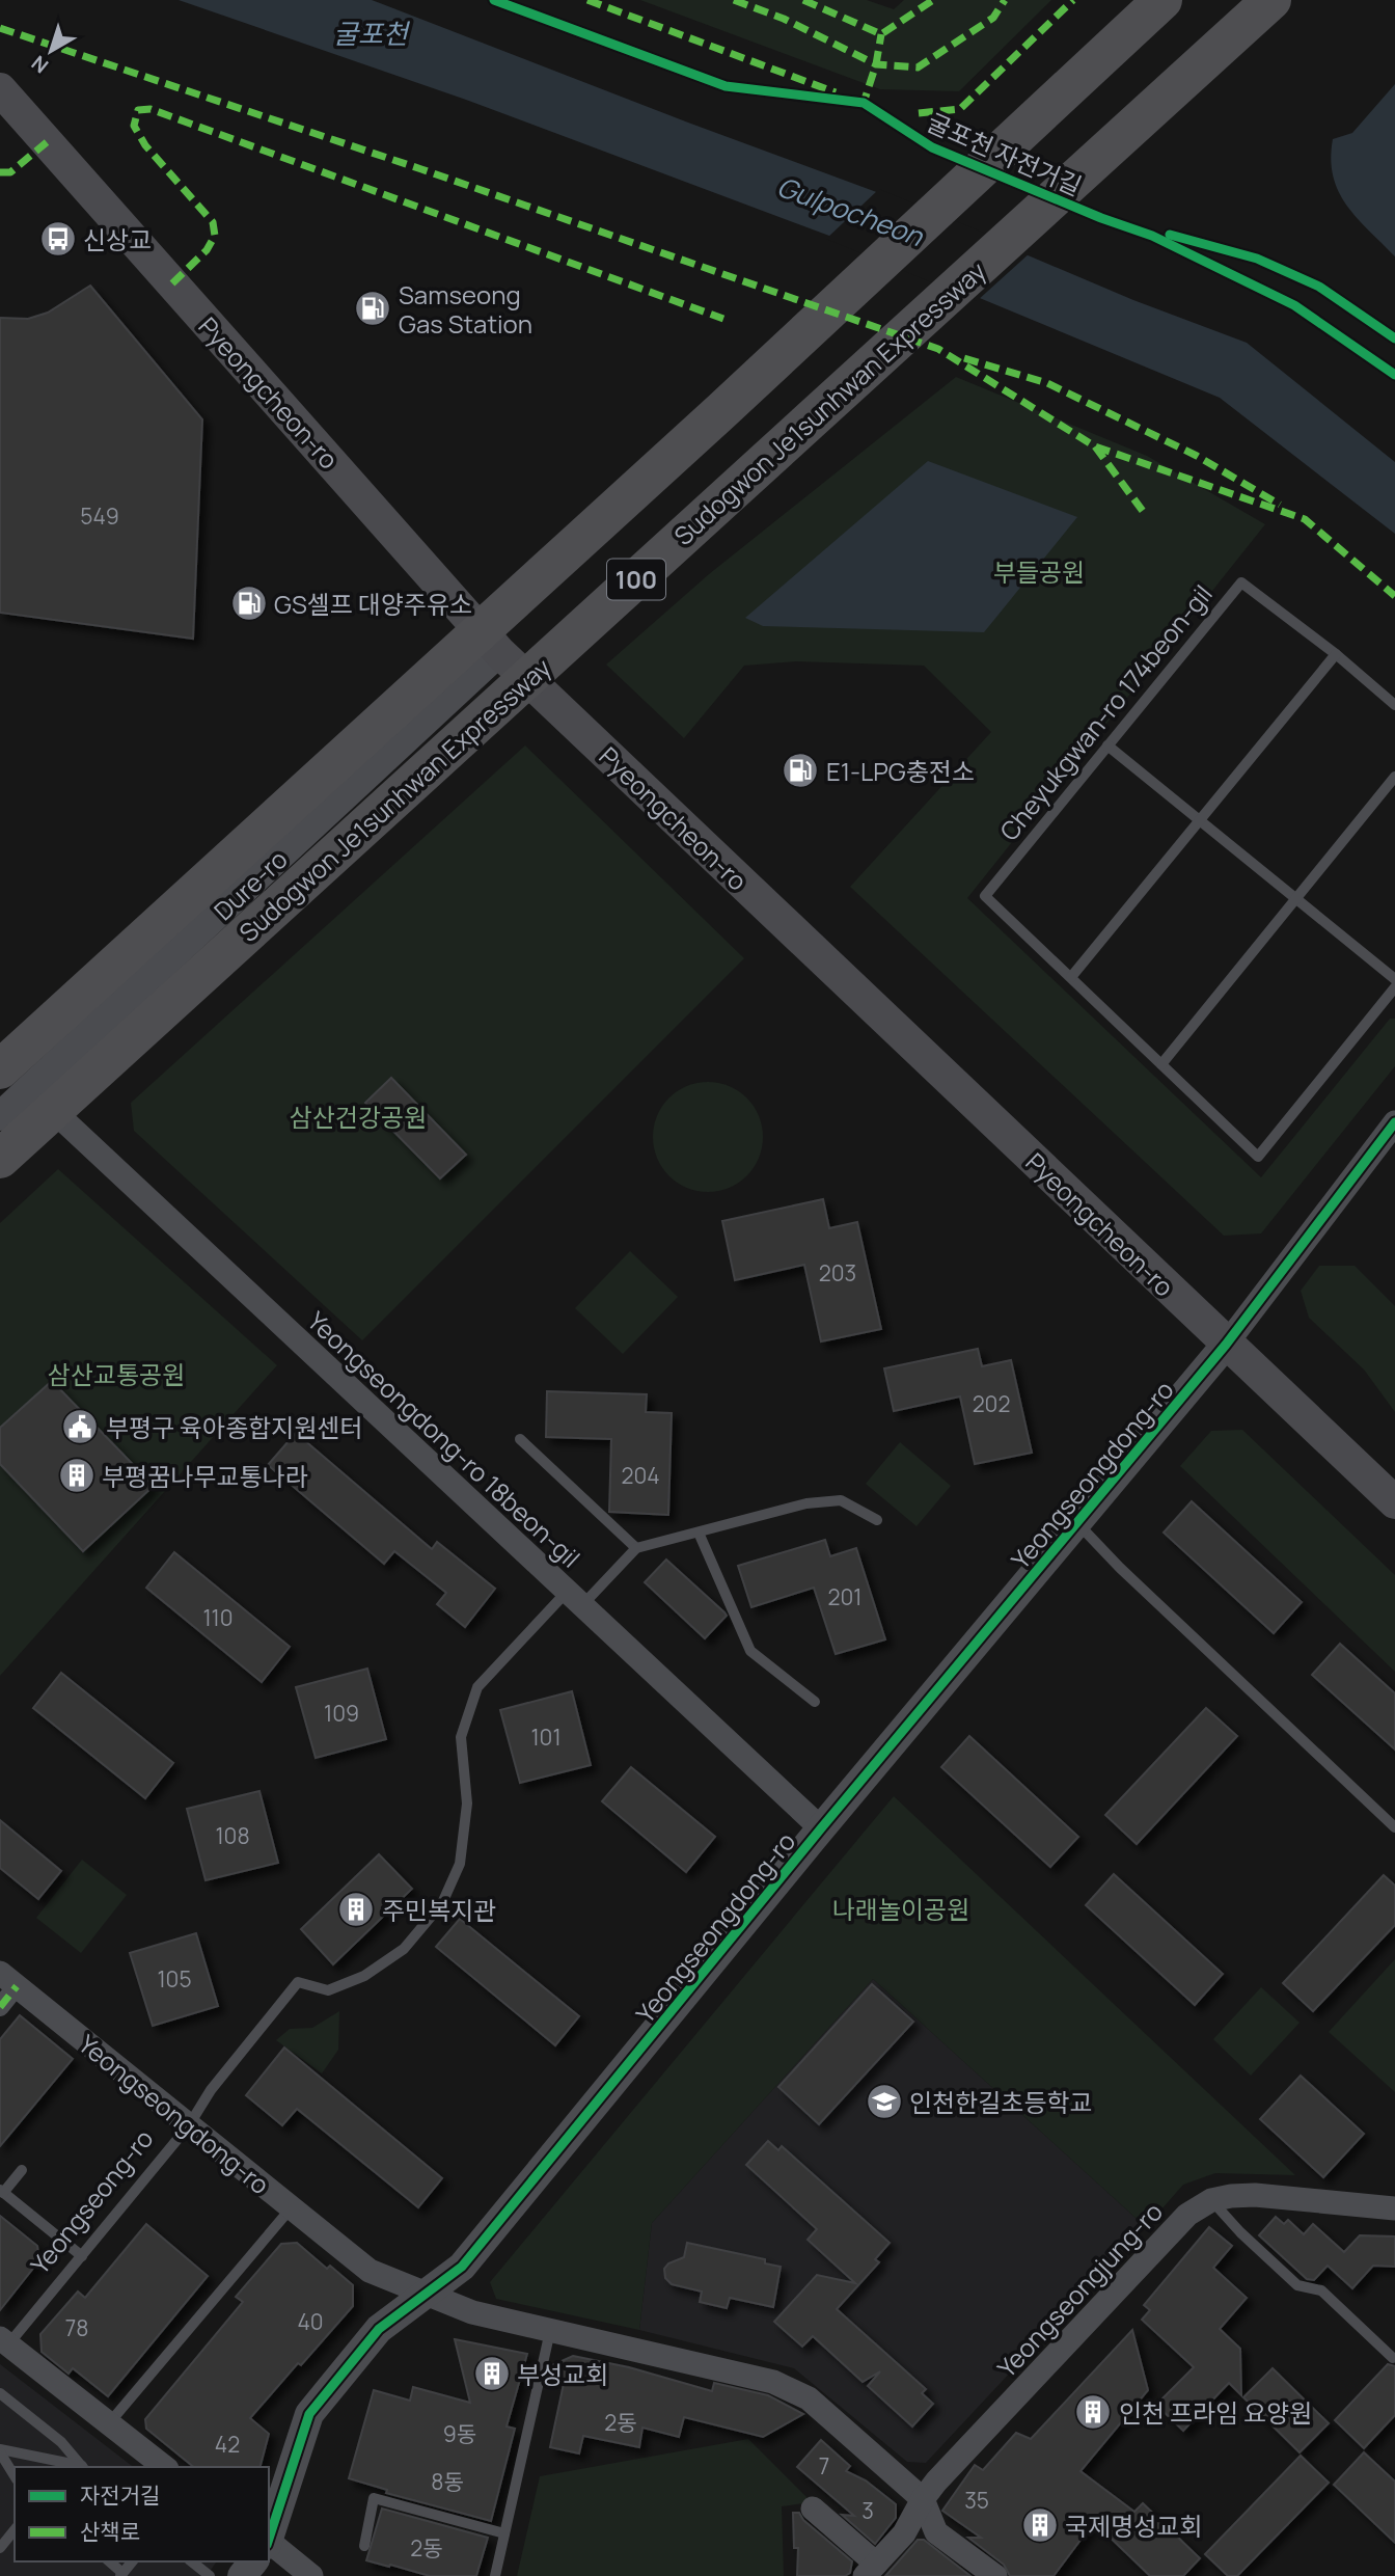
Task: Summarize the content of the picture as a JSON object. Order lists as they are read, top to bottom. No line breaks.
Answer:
{"streets":{"highway":["Sudogwon Je1sunhwan Expressway","100"],"main road":["Pyeongcheon-ro"],"street":["Dure-ro","Yeongseongdong-ro 18beon-gil","Yeongseongdong-ro","Yeongseong-ro","Yeongseongjung-ro"],"lane":["Cheyukgwan-ro 174beon-gil"],"cycle path":["굴포천 자전거길"]},"crossings":[["Pyeongcheon-ro","Dure-ro"],["Pyeongcheon-ro","Yeongseongdong-ro"],["100","Dure-ro"],["100","Yeongseongdong-ro 18beon-gil"],["Dure-ro","Yeongseongdong-ro 18beon-gil"],["Yeongseongdong-ro 18beon-gil","Yeongseongdong-ro"],["Yeongseongdong-ro 18beon-gil","Yeongseong-ro"],["Yeongseongdong-ro","Yeongseong-ro"]],"water":["굴포천","Gulpocheon"],"parks":["부들공원","삼산건강공원","삼산교통공원","나래놀이공원"],"places":{"bus stop":["신상교"],"fuel station":["Samseong Gas Station","GS셀프 대양주유소","E1-LPG충전소"],"public building":["부평구 육아종합지원센터"],"building":["부평꿈나무교통나라","주민복지관","부성교회","인천 프라임 요양원","국제명성교회"],"school or university":["인천한길초등학교"]},"house_numbers":["549","203","202","204","201","110","109","101","108","105","40","78","2동","9동","42","7","8동","35","3","2동"],"legend":["자전거길","산책로"],"north":"bottom left"}
